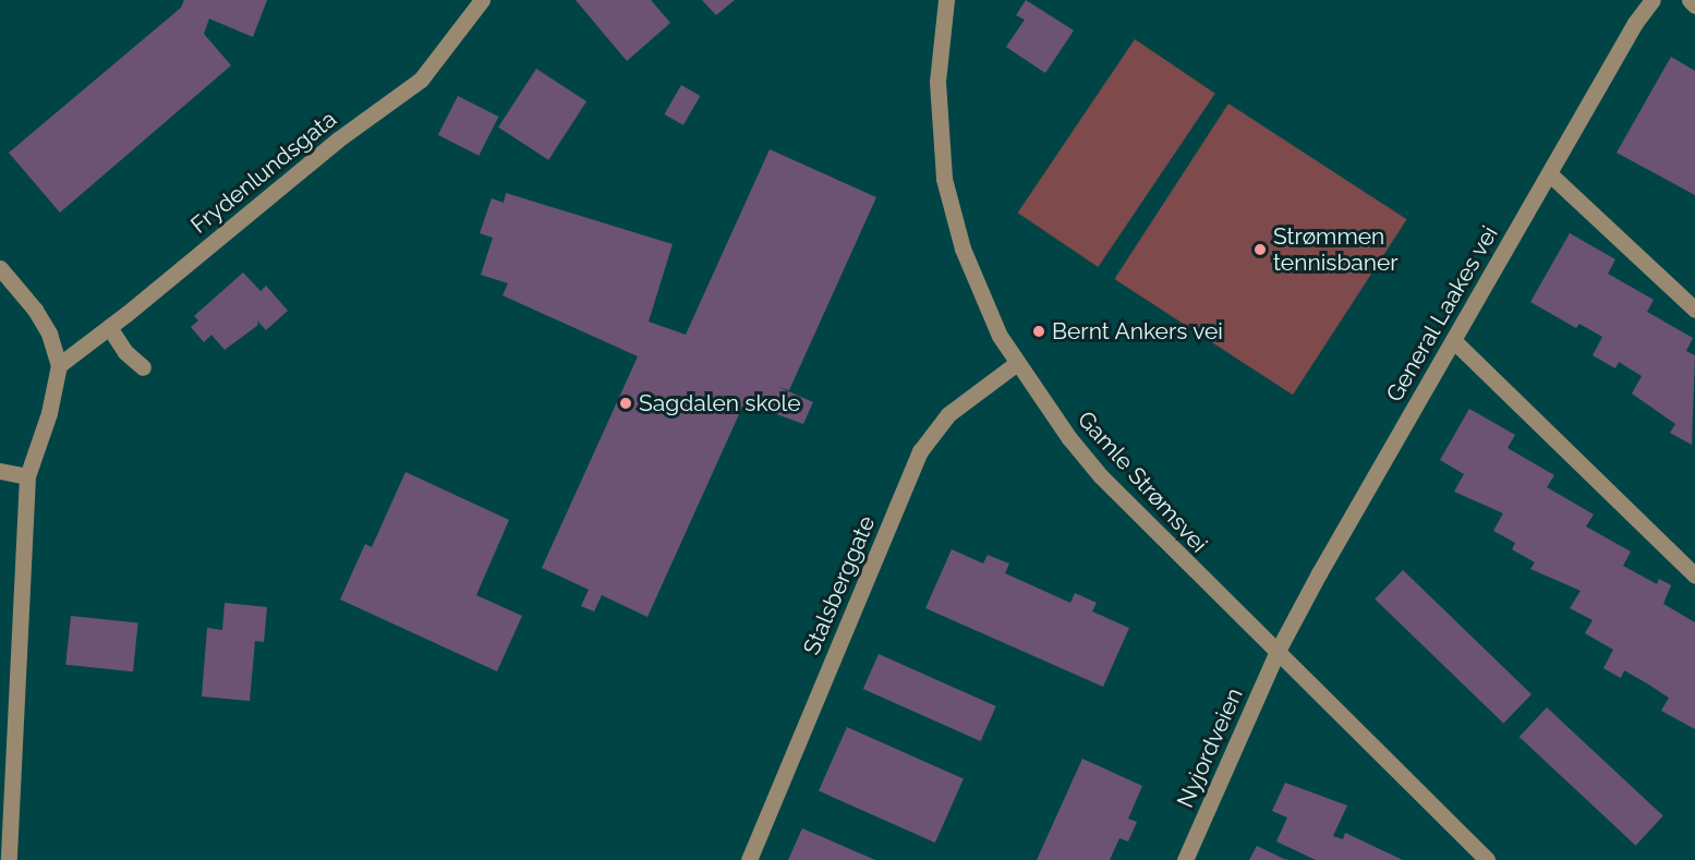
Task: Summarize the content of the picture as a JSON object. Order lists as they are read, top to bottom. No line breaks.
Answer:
{"streets":{"street":["Frydenlundsgata","General Laakes vei","Gamle Strømsvei","Stalsberggate","Nyjordveien"]},"crossings":[["General Laakes vei","Gamle Strømsvei"],["General Laakes vei","Nyjordveien"],["Gamle Strømsvei","Stalsberggate"],["Gamle Strømsvei","Nyjordveien"]],"places":["Strømmen tennisbaner","Bernt Ankers vei","Sagdalen skole"]}
